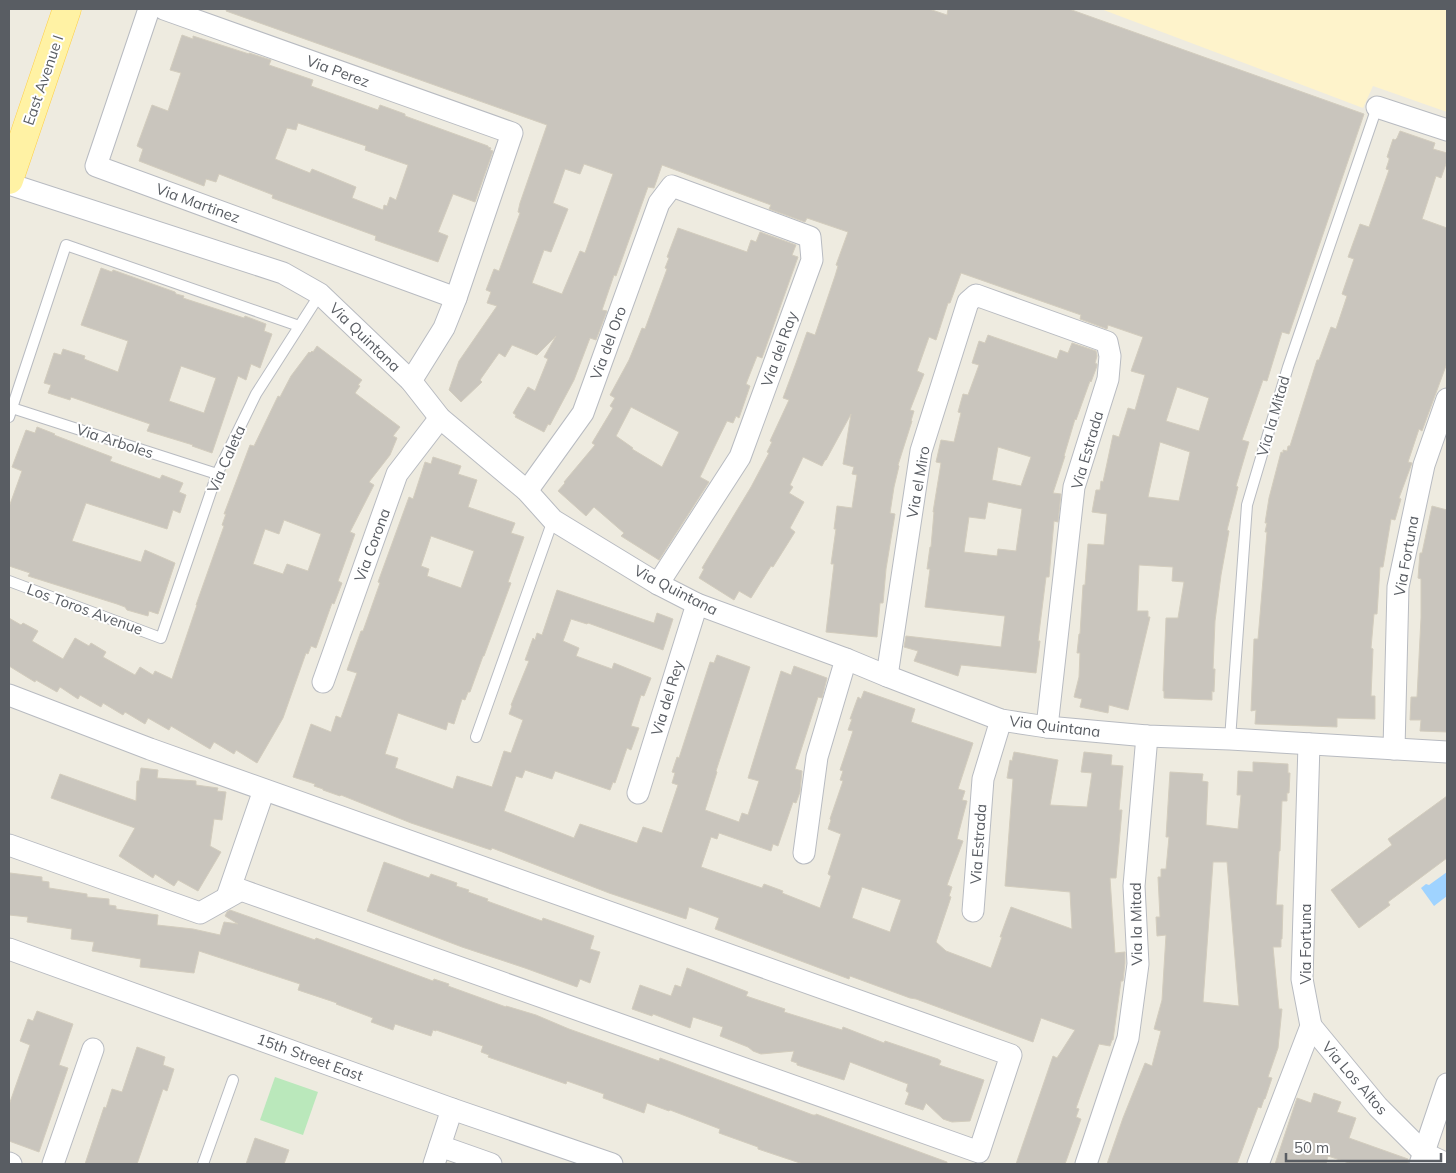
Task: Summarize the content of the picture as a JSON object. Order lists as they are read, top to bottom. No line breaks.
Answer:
{"streets":{"main road":["East Avenue I"],"street":["Via Perez","Via Martinez","Via Quintana","Via del Oro","Via del Ray","Via la Mitad","Via Estrada","Via el Miro","Via Corona","Via Fortuna","Via del Rey","15th Street East","Via Los Altos"],"lane":["Via Arboles","Via Caleta","Los Toros Avenue"]},"crossings":[["Via Perez","Via Martinez"],["Via Quintana","Via del Oro"],["Via Quintana","Via del Ray"],["Via Quintana","Via la Mitad"],["Via Quintana","Via Estrada"],["Via Quintana","Via Caleta"],["Via Quintana","Via el Miro"],["Via Quintana","Via Corona"],["Via Quintana","Via Fortuna"],["Via Quintana","Via del Rey"],["Via del Oro","Via del Ray"],["Via Arboles","Via Caleta"],["Via Estrada","Via el Miro"],["Via Caleta","Los Toros Avenue"],["Via Fortuna","Via Los Altos"]],"scale_bar":"50 m"}
